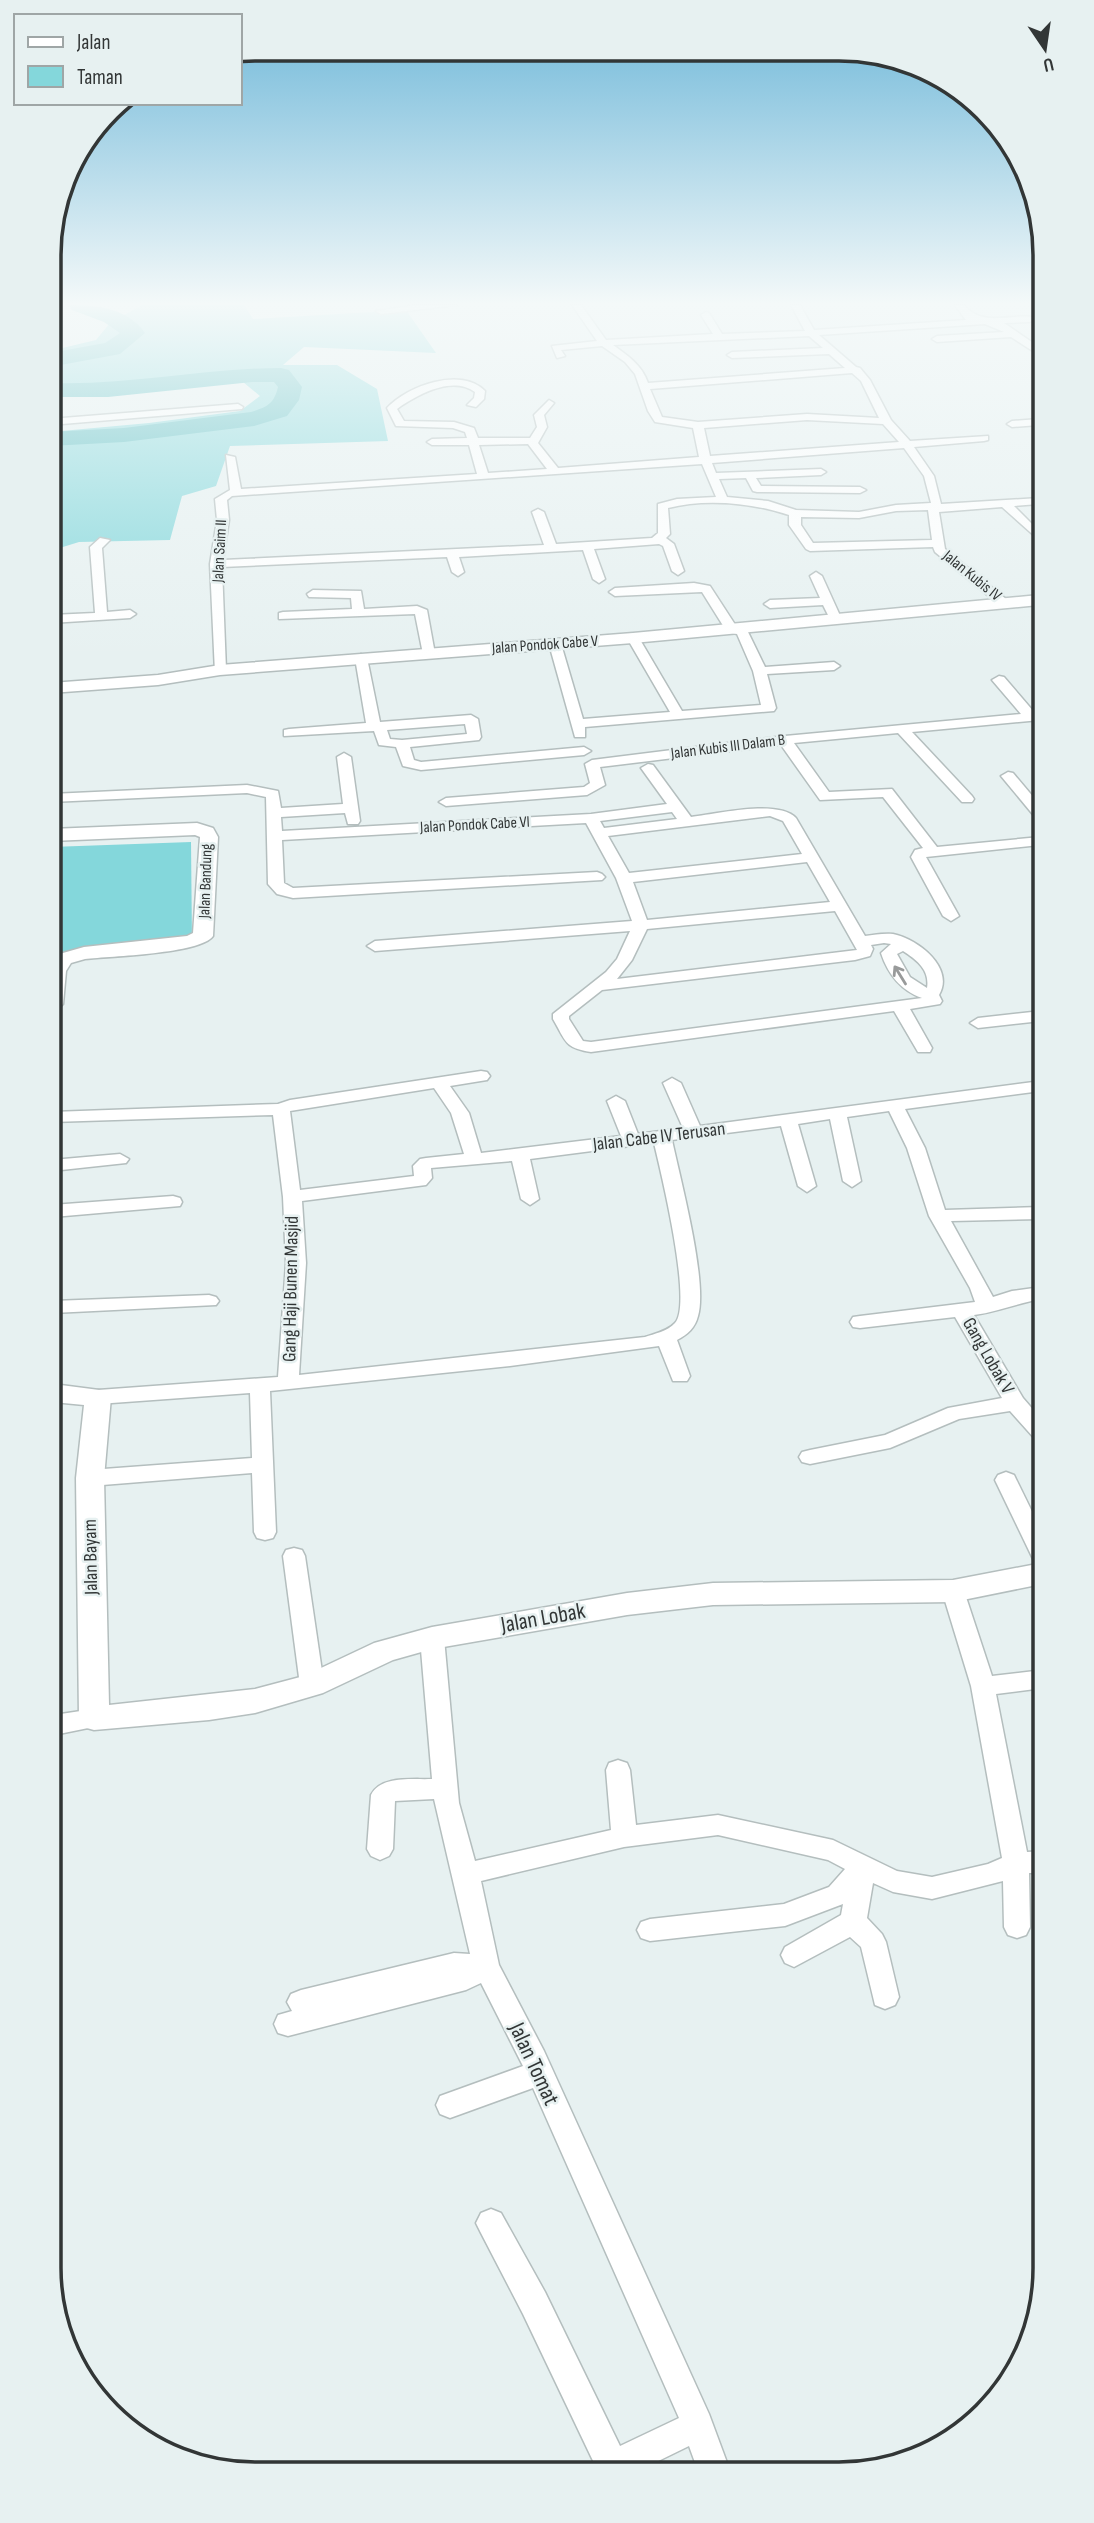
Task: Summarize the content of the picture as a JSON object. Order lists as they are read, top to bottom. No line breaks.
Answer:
{"streets":{"street":["Jalan Saim II","Jalan Kubis IV","Jalan Pondok Cabe V","Jalan Kubis III Dalam B","Jalan Pondok Cabe VI","Jalan Bandung","Jalan Cabe IV Terusan","Gang Haji Bunen Masjid","Gang Lobak V","Jalan Bayam","Jalan Lobak","Jalan Tomat"]},"crossings":[["Jalan Saim II","Jalan Kubis IV"],["Jalan Saim II","Jalan Pondok Cabe V"],["Jalan Kubis IV","Jalan Pondok Cabe V"],["Jalan Cabe IV Terusan","Gang Haji Bunen Masjid"],["Jalan Bayam","Jalan Lobak"],["Jalan Lobak","Jalan Tomat"]],"legend":["Jalan","Taman"],"north":"bottom"}
